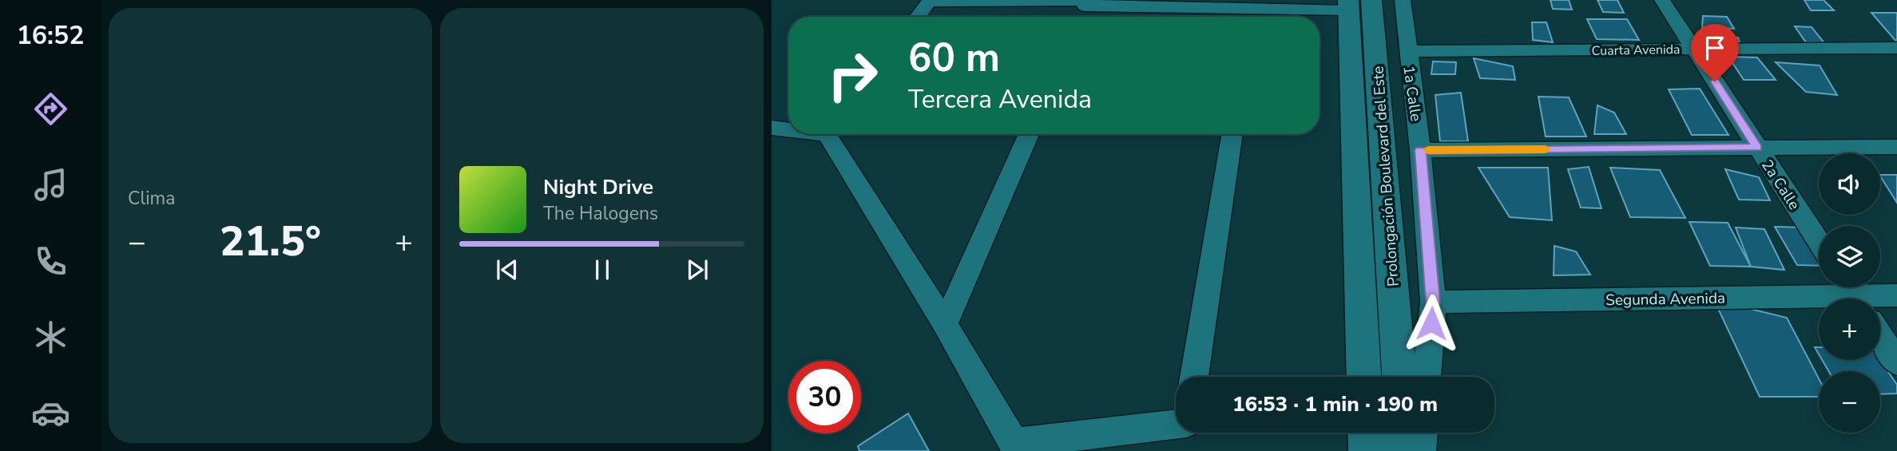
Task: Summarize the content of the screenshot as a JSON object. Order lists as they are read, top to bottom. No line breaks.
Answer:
{"streets":{"street":["Cuarta Avenida","1a Calle","Prolongación Boulevard del Este","2a Calle","Segunda Avenida"]},"crossings":[["Cuarta Avenida","1a Calle"],["Cuarta Avenida","2a Calle"],["1a Calle","Segunda Avenida"]],"page":{"tabs":"16:52","tile":"Clima","turn":["60 m","Tercera Avenida"],"map_buttons":["+","−"],"song":["Night Drive","The Halogens"],"heat":["−","21.5°","+"],"limit":"30","trip":"16:53 · 1 min · 190 m"}}
